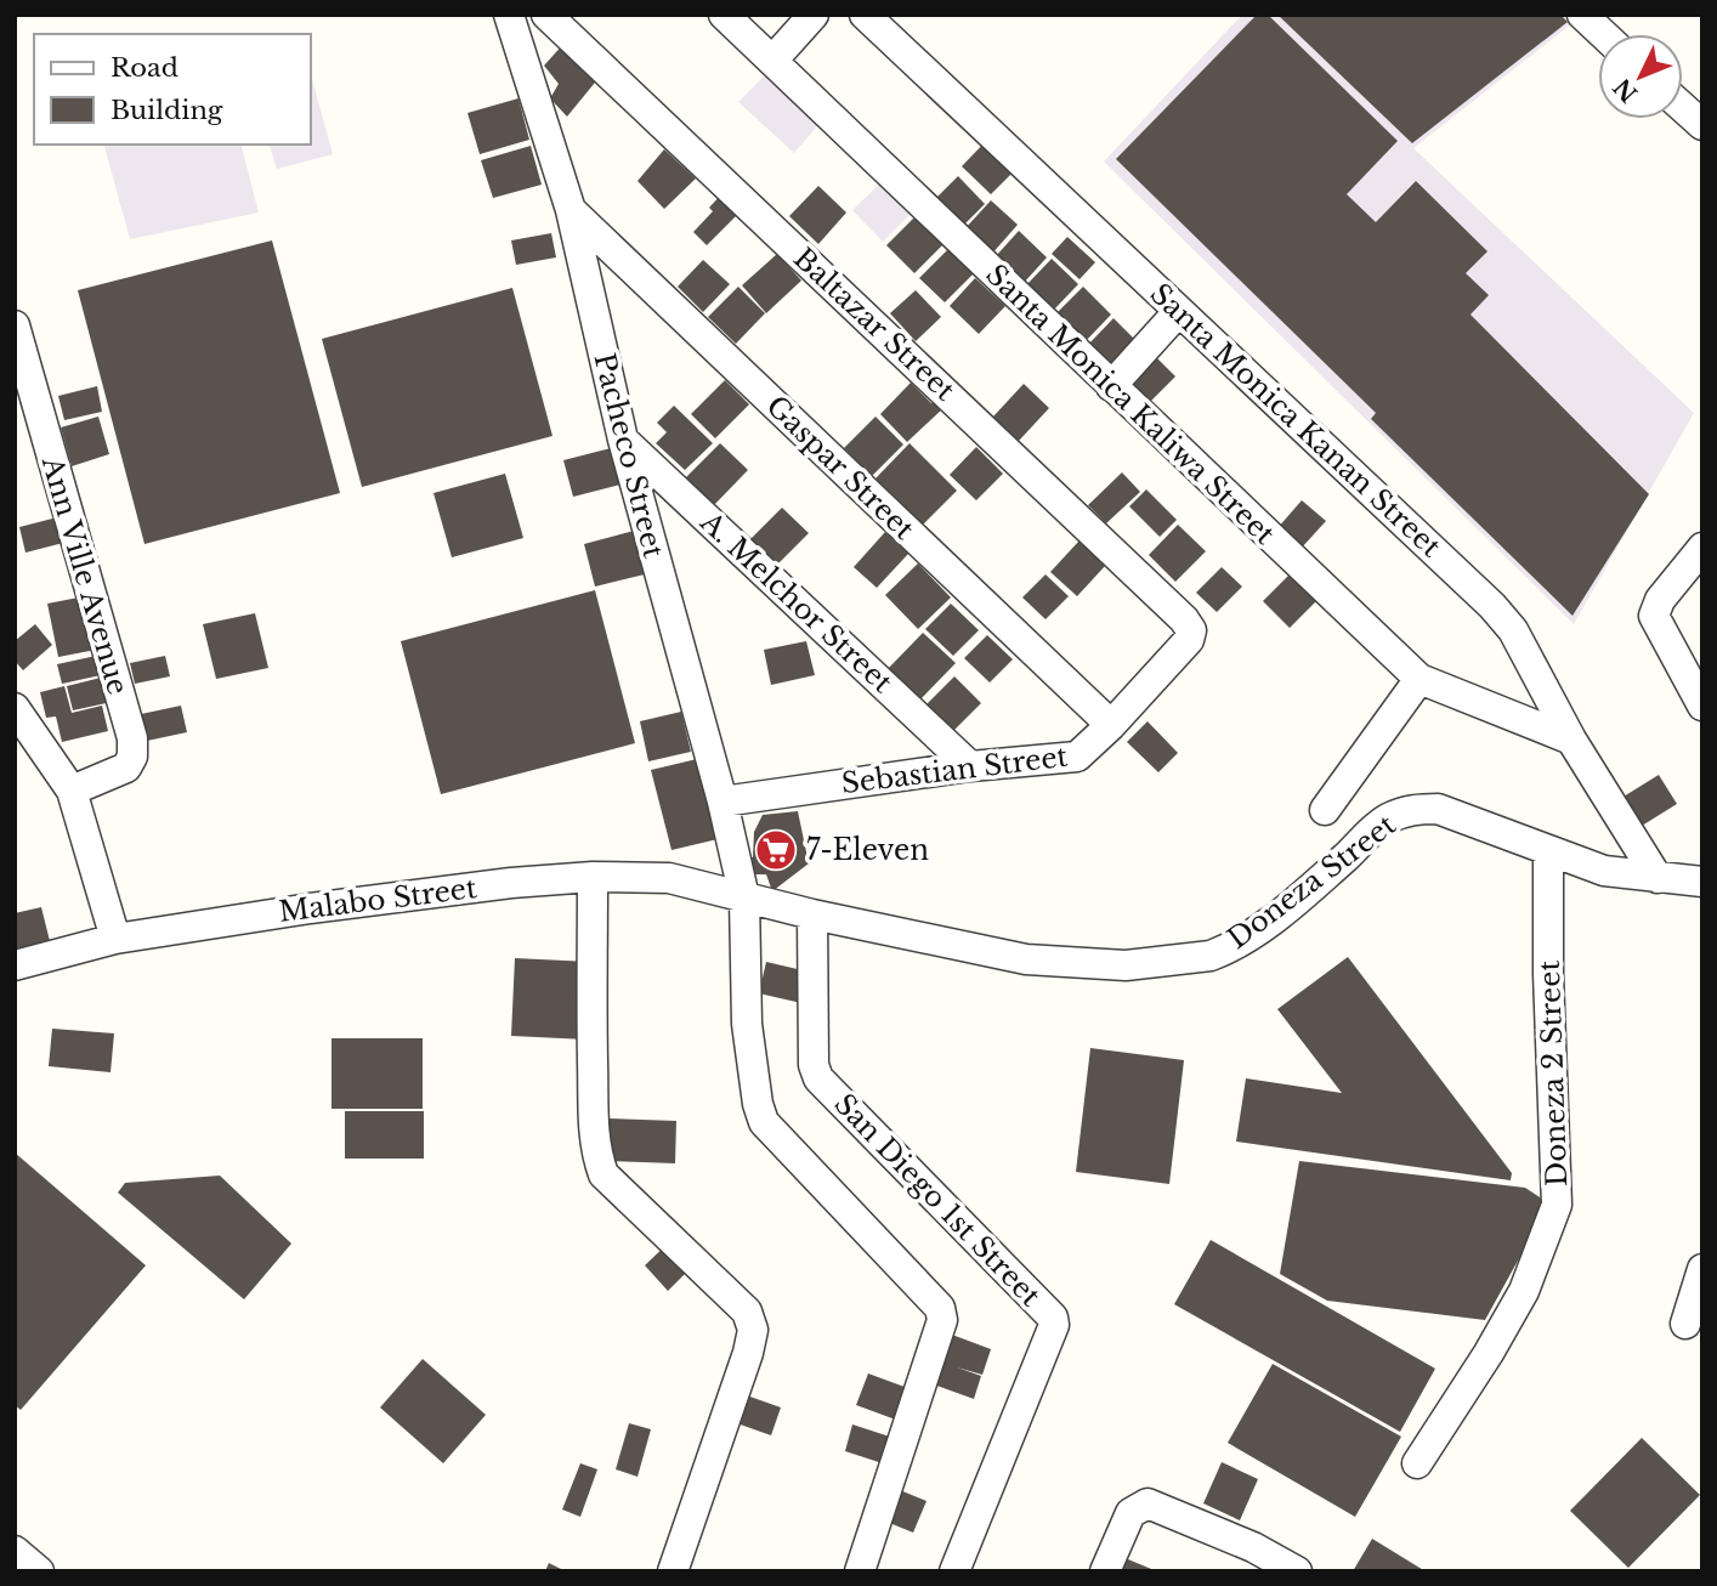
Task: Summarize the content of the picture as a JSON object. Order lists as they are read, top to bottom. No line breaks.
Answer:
{"streets":{"street":["Baltazar Street","Santa Monica Kaliwa Street","Santa Monica Kanan Street","Pacheco Street","Gaspar Street","Ann Ville Avenue","A. Melchor Street","Sebastian Street","Doneza Street","Malabo Street","Doneza 2 Street","San Diego 1st Street"]},"crossings":[["Baltazar Street","Sebastian Street"],["Santa Monica Kaliwa Street","Santa Monica Kanan Street"],["Santa Monica Kanan Street","Doneza Street"],["Pacheco Street","Gaspar Street"],["Pacheco Street","A. Melchor Street"],["Pacheco Street","Sebastian Street"],["Pacheco Street","Doneza Street"],["Pacheco Street","Malabo Street"],["Gaspar Street","Sebastian Street"],["A. Melchor Street","Sebastian Street"],["Doneza Street","Malabo Street"],["Doneza Street","Doneza 2 Street"],["Doneza Street","San Diego 1st Street"]],"places":{"supermarket":["7-Eleven"]},"legend":["Road","Building"],"north":"bottom left"}
